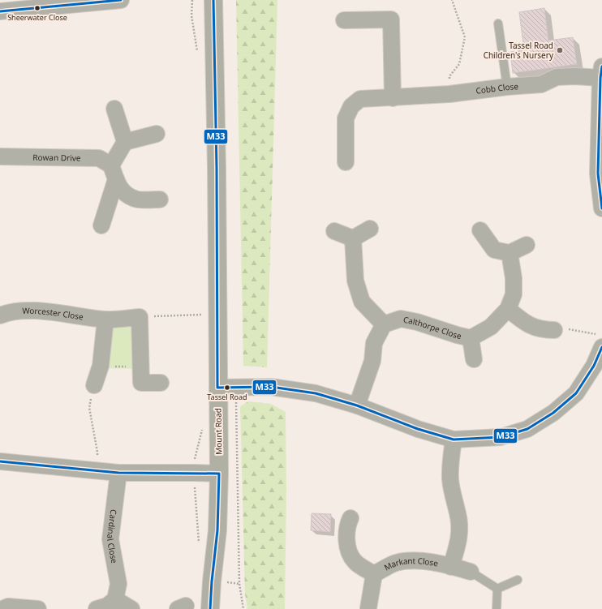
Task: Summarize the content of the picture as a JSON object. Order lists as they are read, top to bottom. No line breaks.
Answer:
{"streets":{"street":["Cobb Close","Rowan Drive","Worcester Close","Calthorpe Close","Mount Road","Cardinal Close","Markant Close"]},"places":["Sheerwater Close","Tassel Road Children's Nursery","Tassel Road"],"lines":["transit line M33"]}
